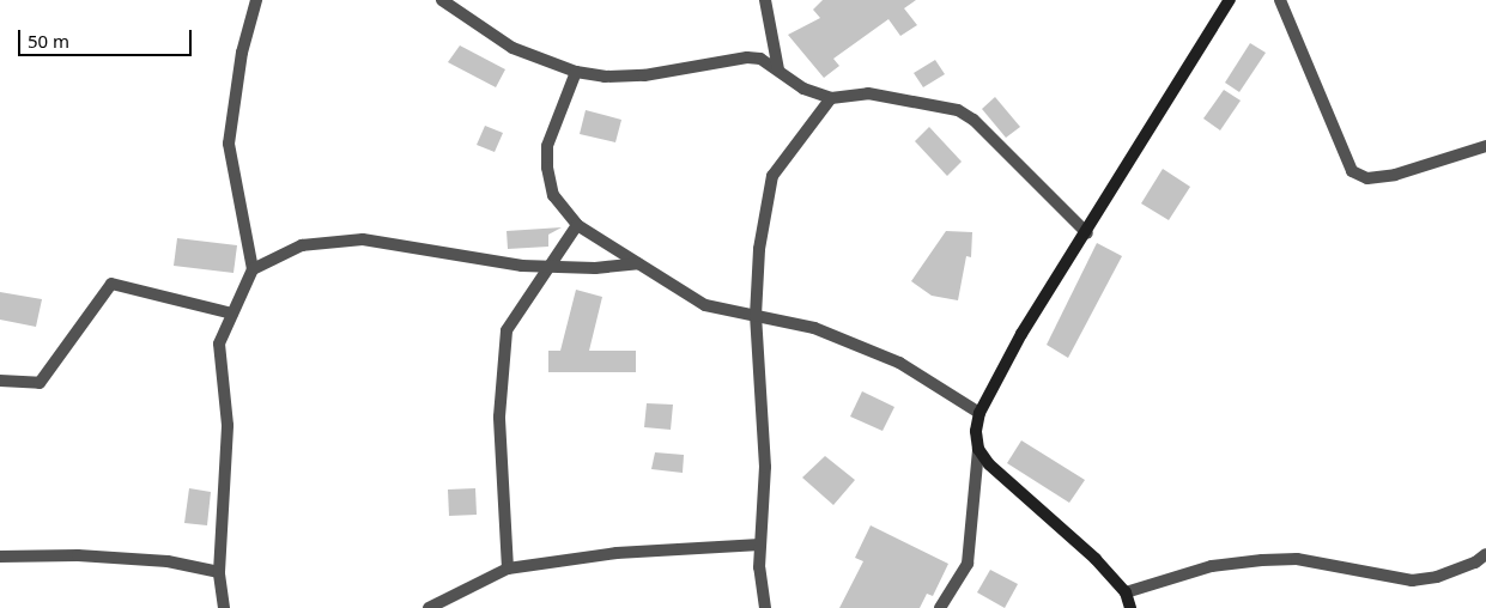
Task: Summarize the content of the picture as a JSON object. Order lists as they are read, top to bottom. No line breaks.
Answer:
{"scale_bar":"50 m"}
